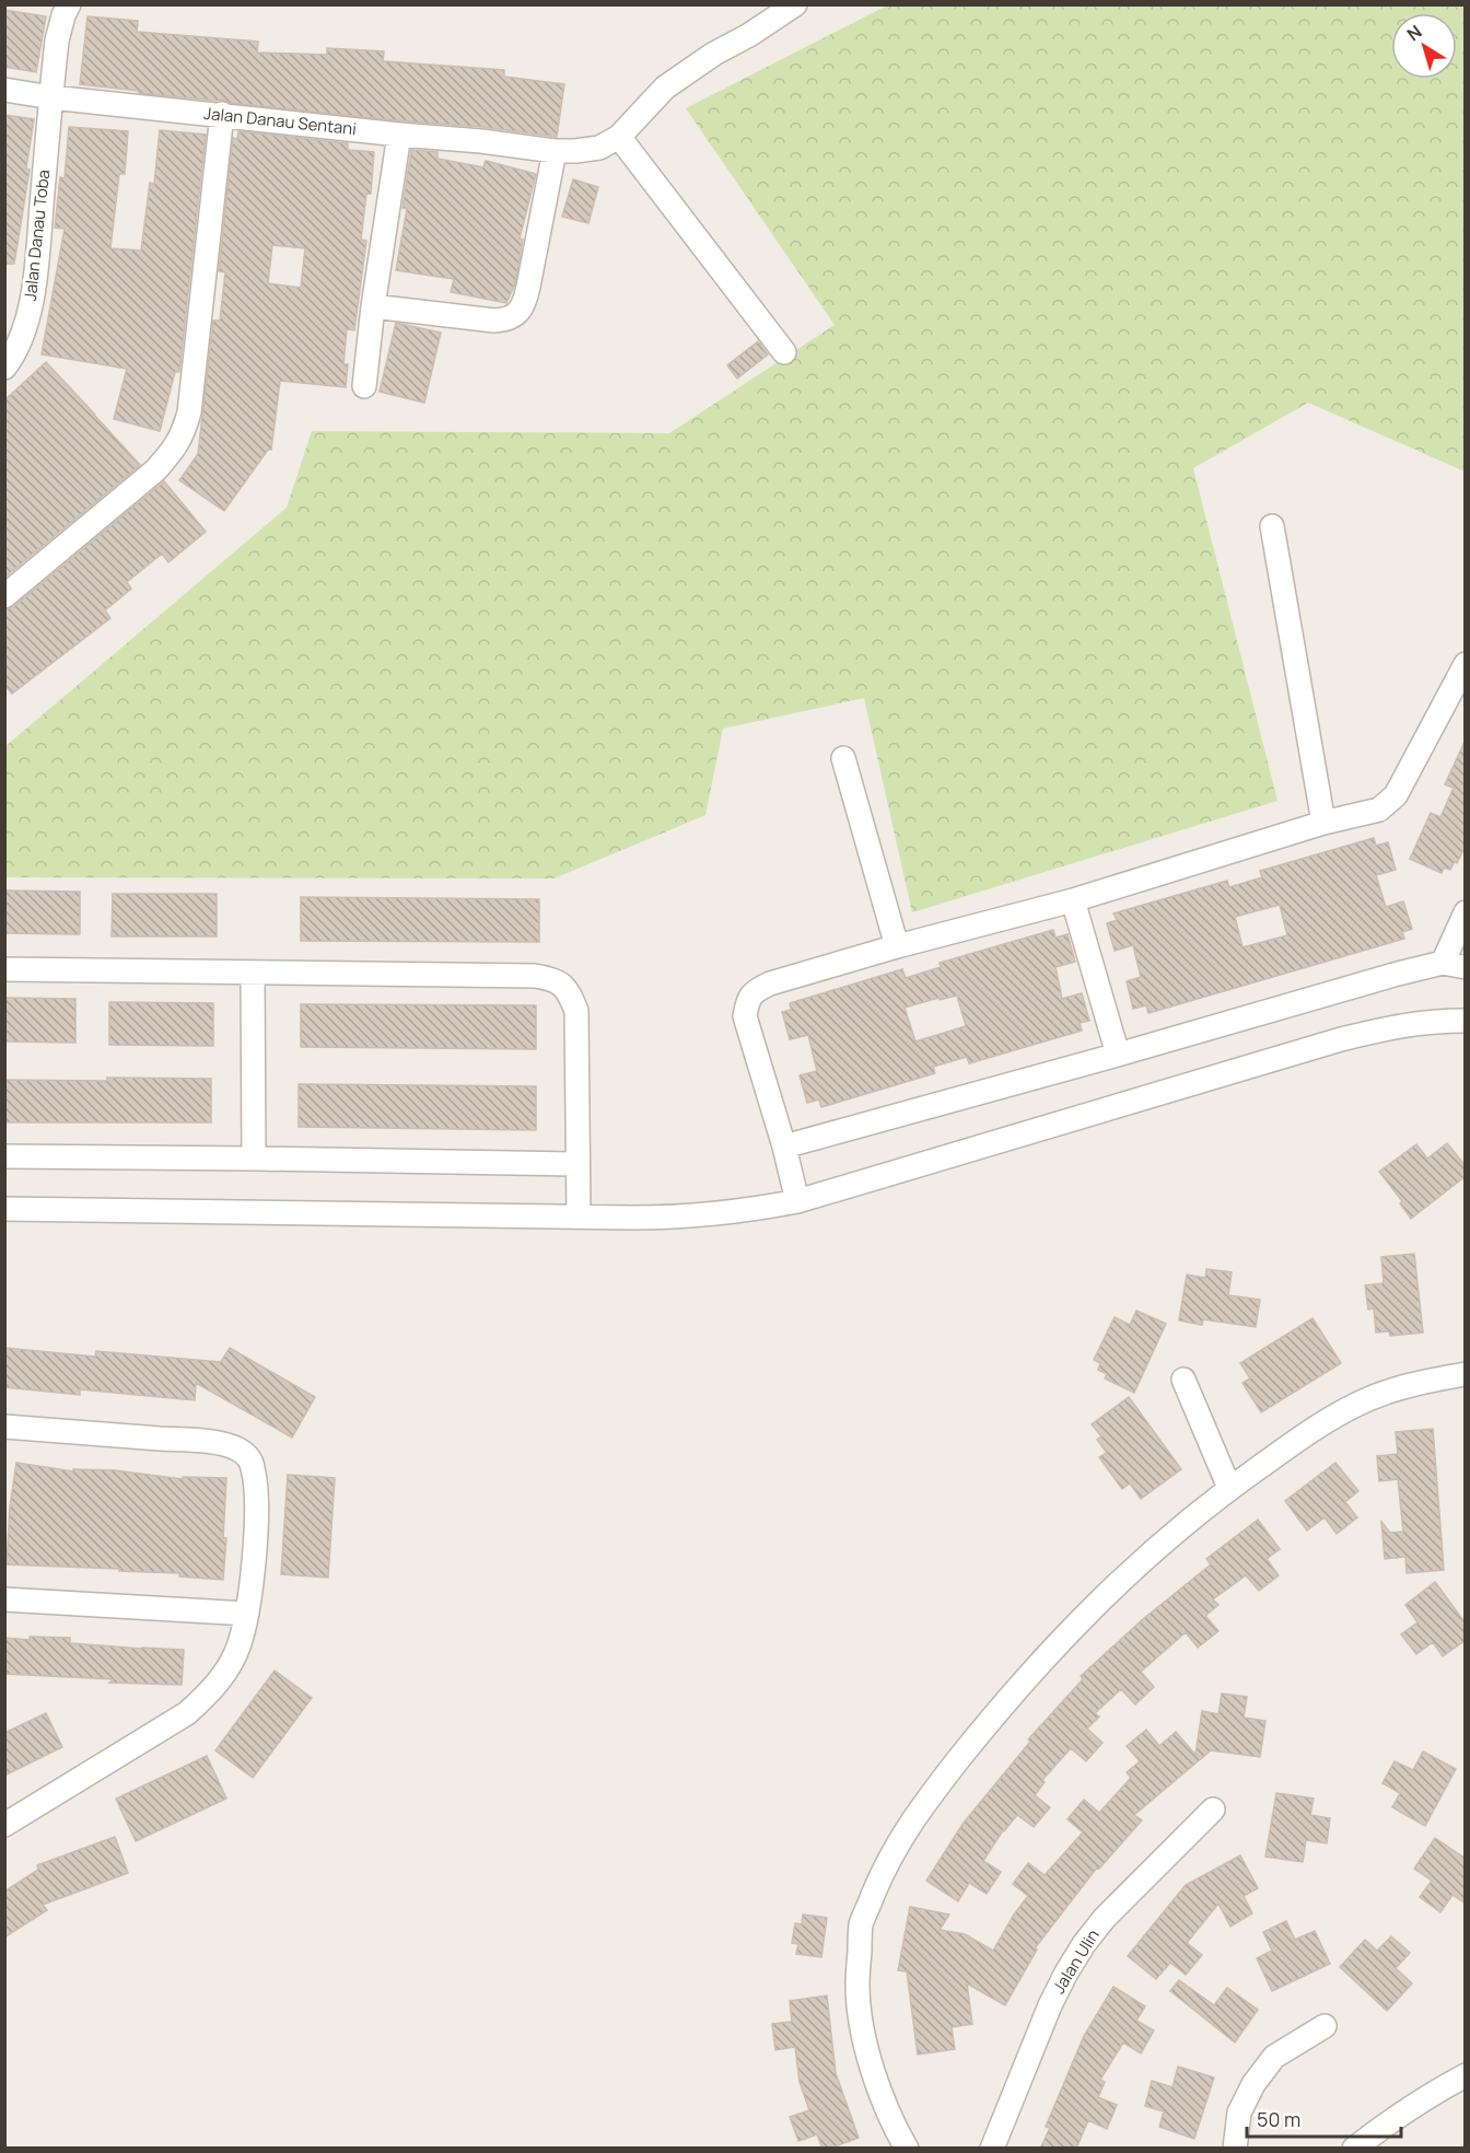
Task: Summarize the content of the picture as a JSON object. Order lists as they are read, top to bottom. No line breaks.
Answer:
{"streets":{"street":["Jalan Danau Sentani","Jalan Danau Toba","Jalan Ulin"]},"crossings":[["Jalan Danau Sentani","Jalan Danau Toba"]],"scale_bar":"50 m","north":"top left"}
